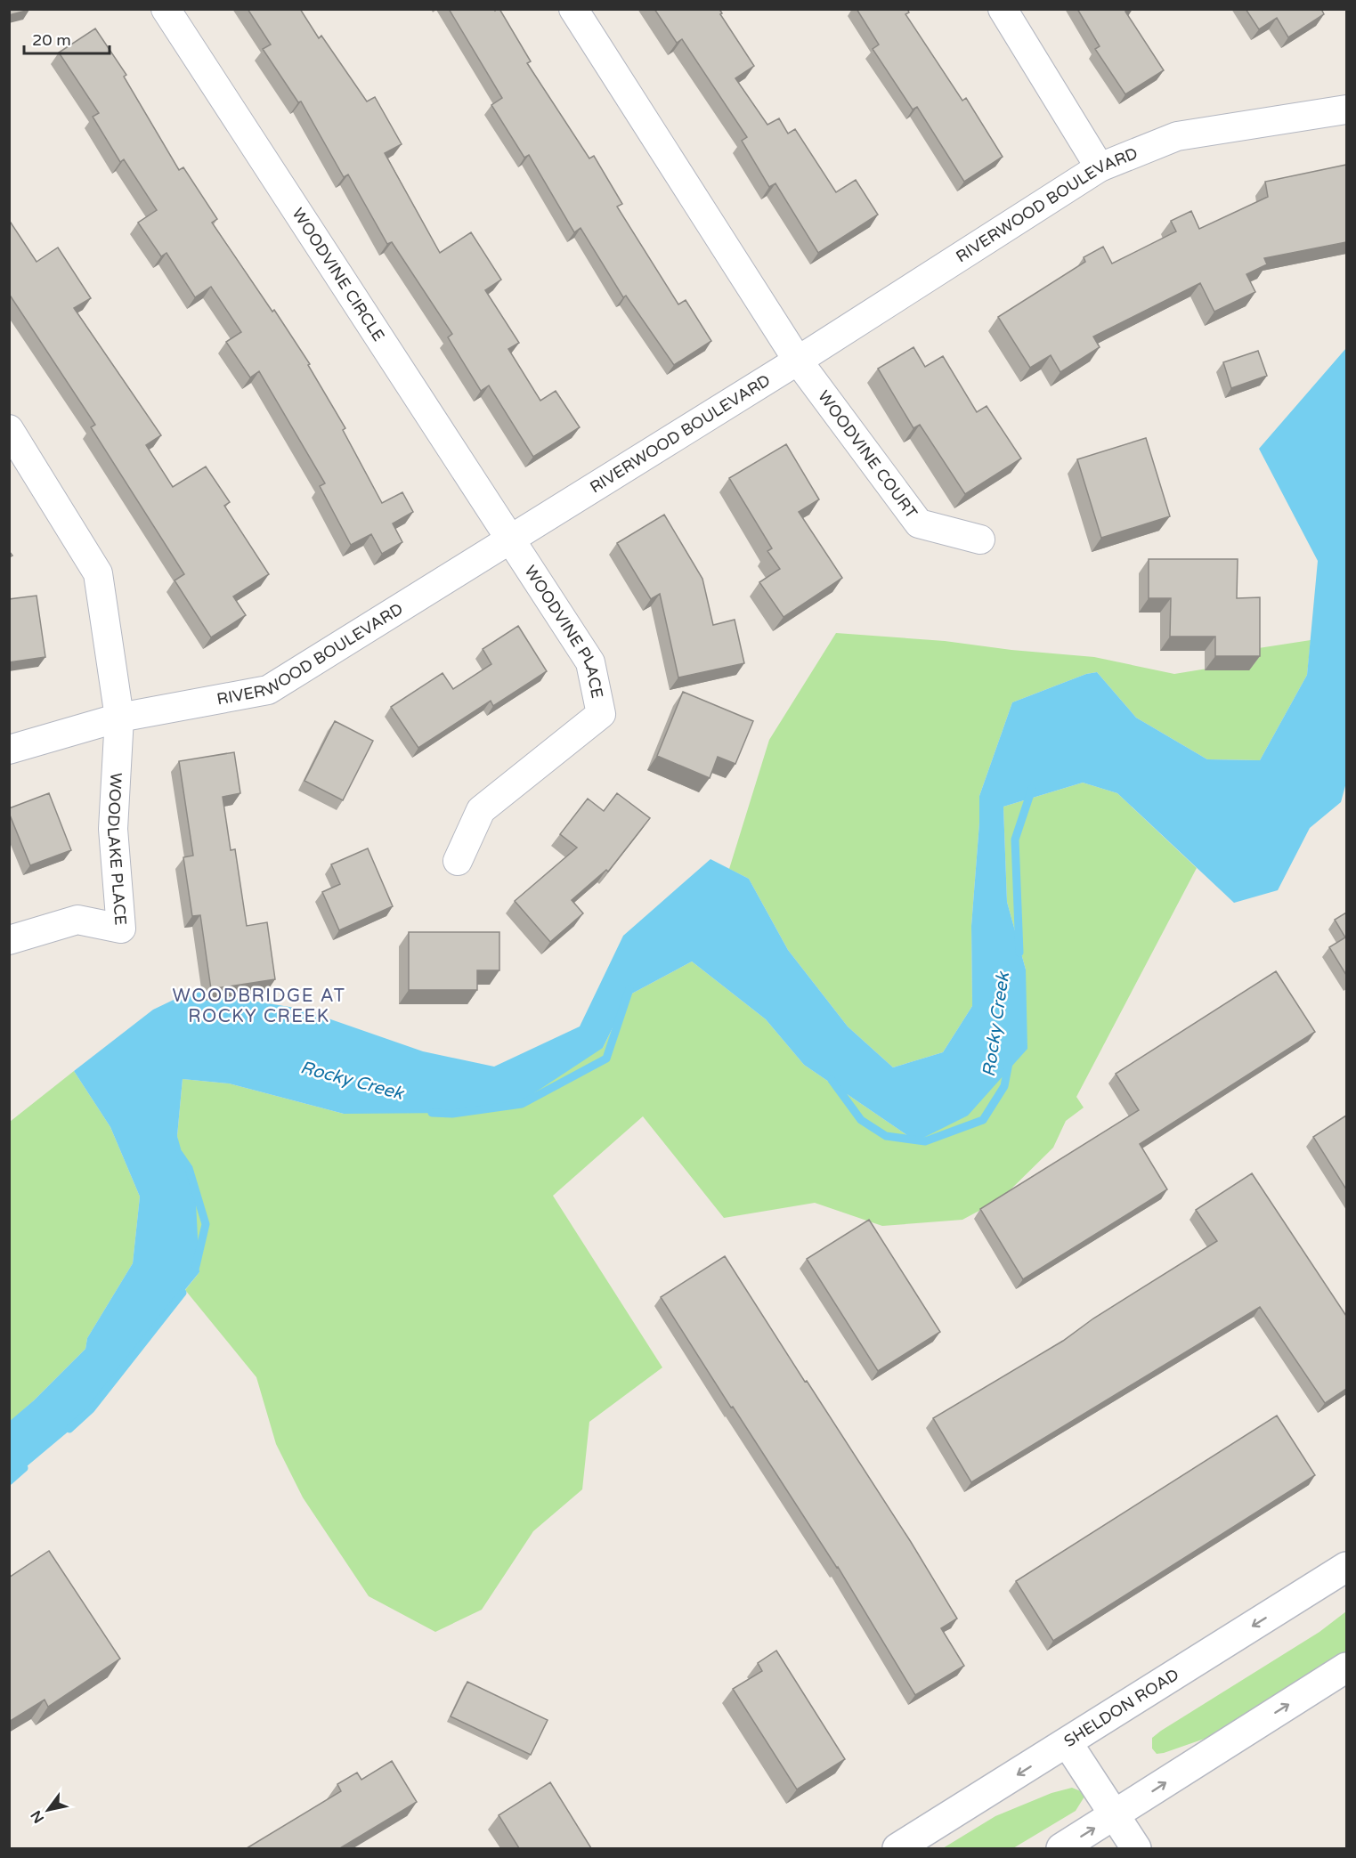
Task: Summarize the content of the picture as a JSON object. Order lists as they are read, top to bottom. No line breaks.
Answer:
{"streets":{"main road":["SHELDON ROAD"],"street":["RIVERWOOD BOULEVARD","WOODVINE CIRCLE","WOODVINE COURT","WOODVINE PLACE","WOODLAKE PLACE"]},"crossings":[["RIVERWOOD BOULEVARD","WOODVINE CIRCLE"],["RIVERWOOD BOULEVARD","WOODVINE COURT"],["RIVERWOOD BOULEVARD","WOODVINE PLACE"],["RIVERWOOD BOULEVARD","WOODLAKE PLACE"],["WOODVINE CIRCLE","WOODVINE PLACE"]],"districts":["WOODBRIDGE AT ROCKY CREEK"],"water":["Rocky Creek"],"scale_bar":"20 m","north":"bottom left"}
